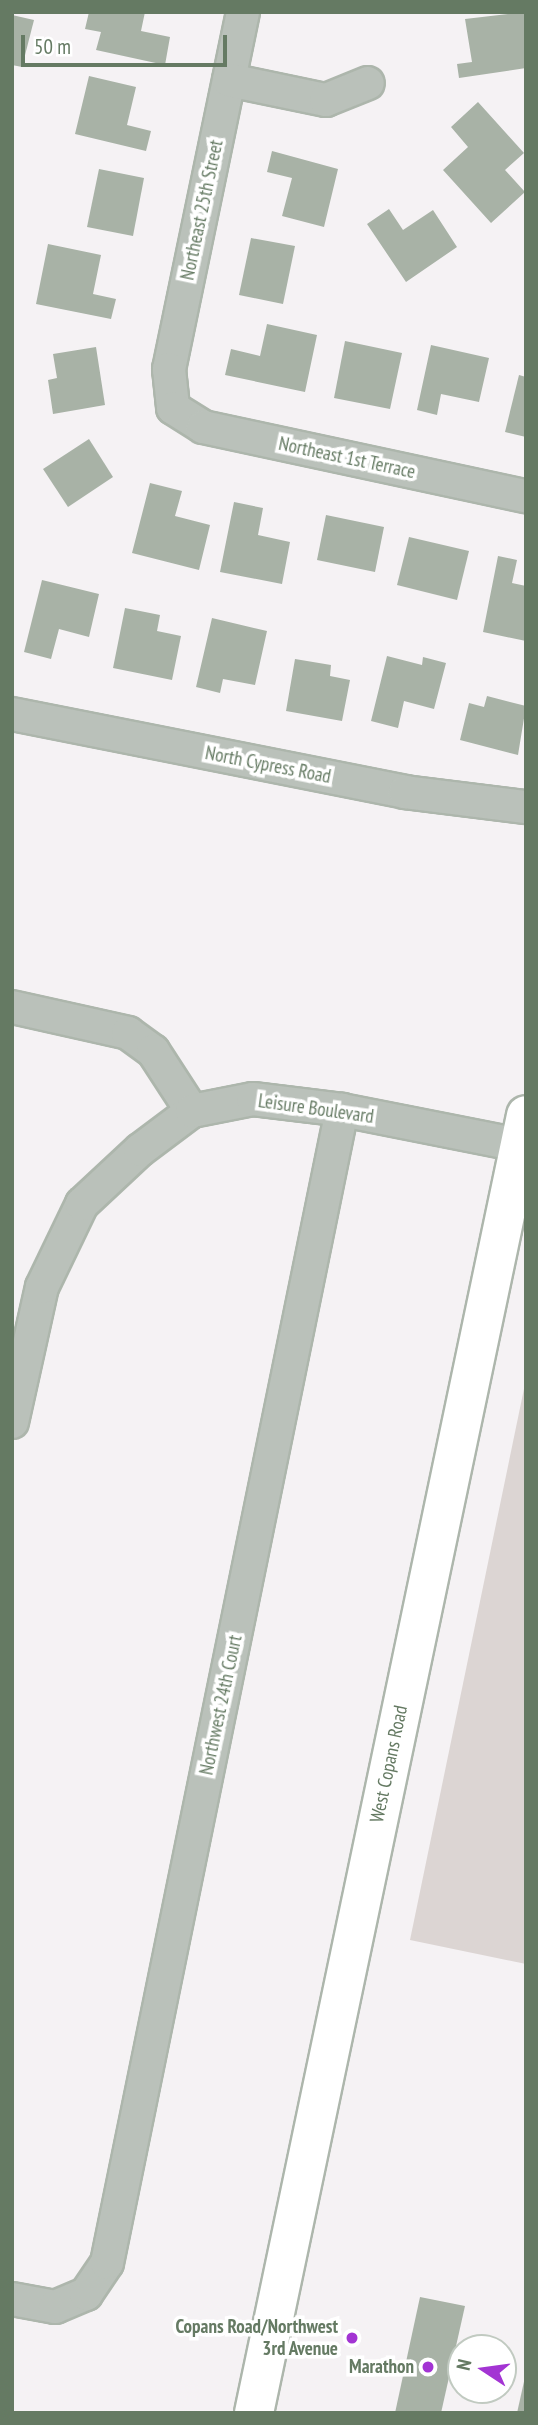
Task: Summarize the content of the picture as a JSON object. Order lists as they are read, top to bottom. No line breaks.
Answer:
{"streets":{"main road":["West Copans Road"],"street":["Northeast 25th Street","Northeast 1st Terrace","North Cypress Road","Leisure Boulevard","Northwest 24th Court"]},"crossings":[["Northeast 25th Street","Northeast 1st Terrace"],["Leisure Boulevard","Northwest 24th Court"],["Leisure Boulevard","West Copans Road"]],"places":["Copans Road/Northwest 3rd Avenue","Marathon"],"scale_bar":"50 m","north":"left"}
